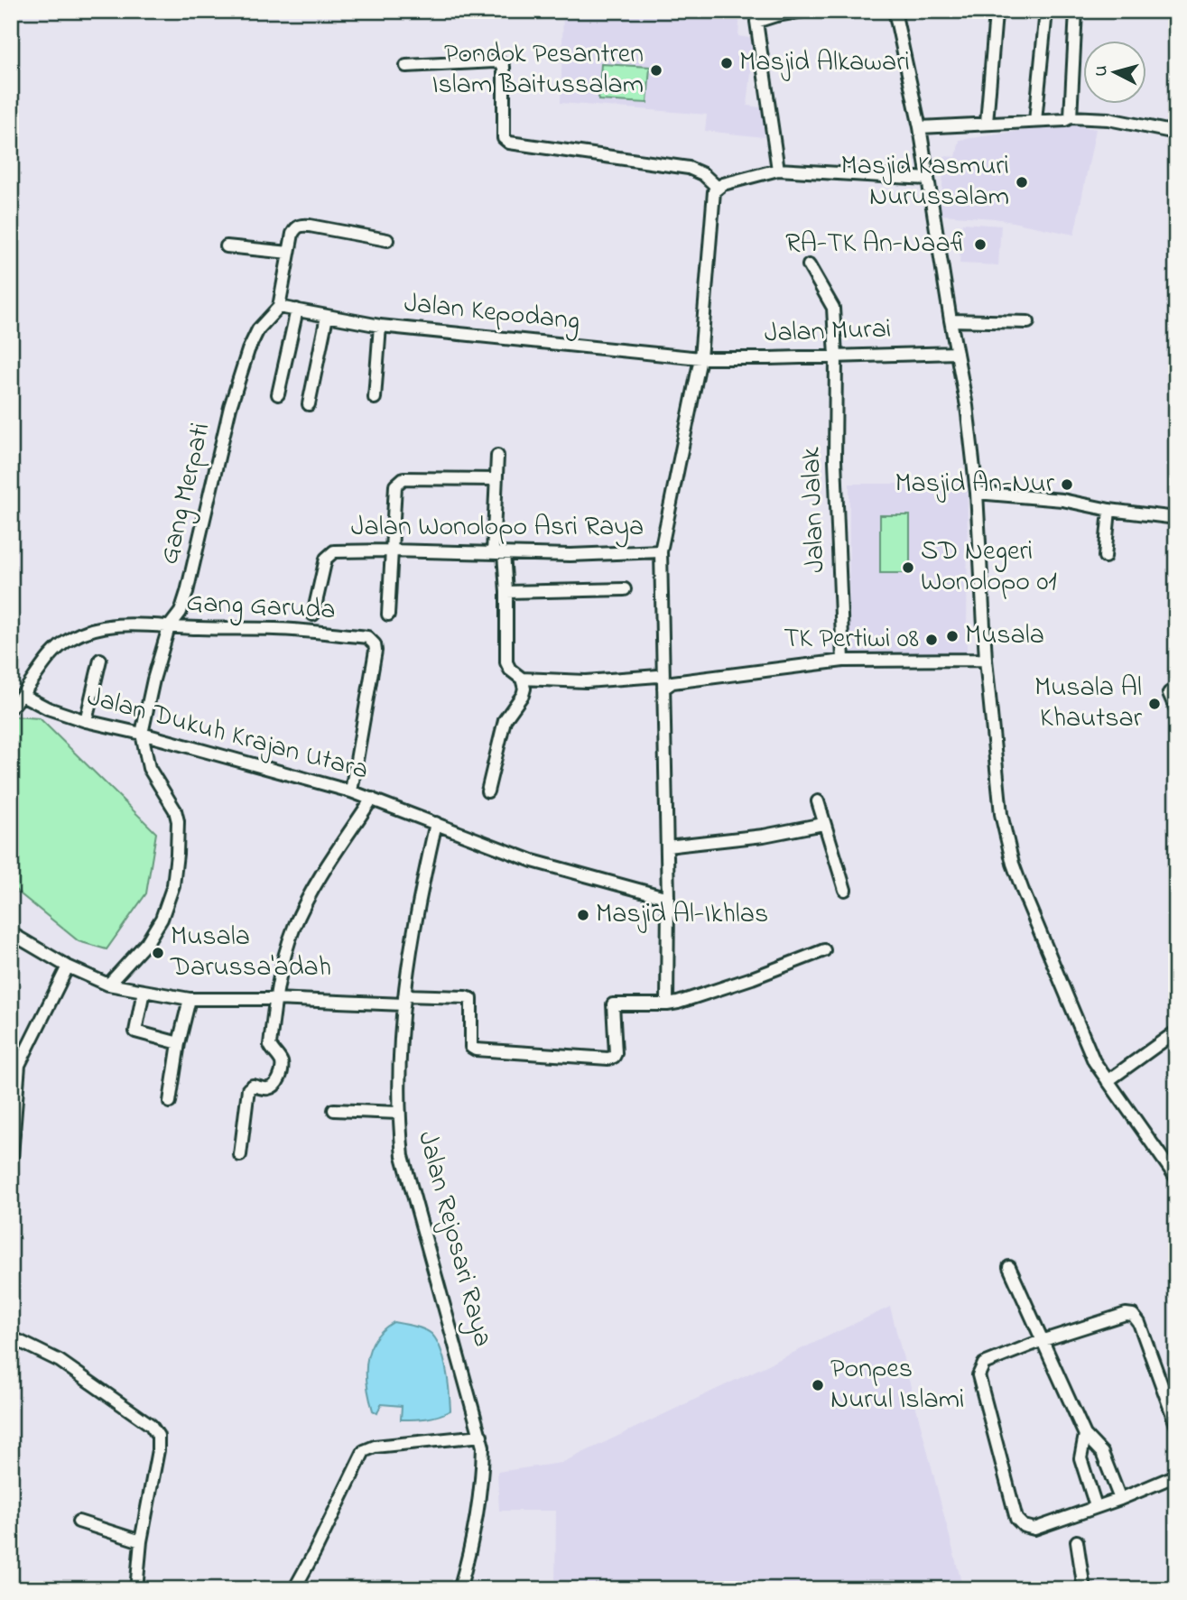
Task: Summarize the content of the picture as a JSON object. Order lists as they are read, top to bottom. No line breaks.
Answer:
{"streets":{"street":["Jalan Kepodang","Jalan Murai","Gang Merpati","Jalan Jalak","Jalan Wonolopo Asri Raya","Gang Garuda","Jalan Dukuh Krajan Utara","Jalan Rejosari Raya"]},"crossings":[["Jalan Kepodang","Jalan Murai"],["Jalan Kepodang","Gang Merpati"],["Jalan Murai","Jalan Jalak"],["Gang Merpati","Gang Garuda"],["Gang Merpati","Jalan Dukuh Krajan Utara"],["Gang Garuda","Jalan Dukuh Krajan Utara"],["Jalan Dukuh Krajan Utara","Jalan Rejosari Raya"]],"places":["Masjid Alkawari","Pondok Pesantren Islam Baitussalam","Masjid Kasmuri Nurussalam","RA-TK An-Naafi","Masjid An-Nur","SD Negeri Wonolopo 01","Musala","TK Pertiwi 08","Musala Al Khautsar","Masjid Al-Ikhlas","Musala Darussa'adah","Ponpes Nurul Islami"],"north":"left"}
